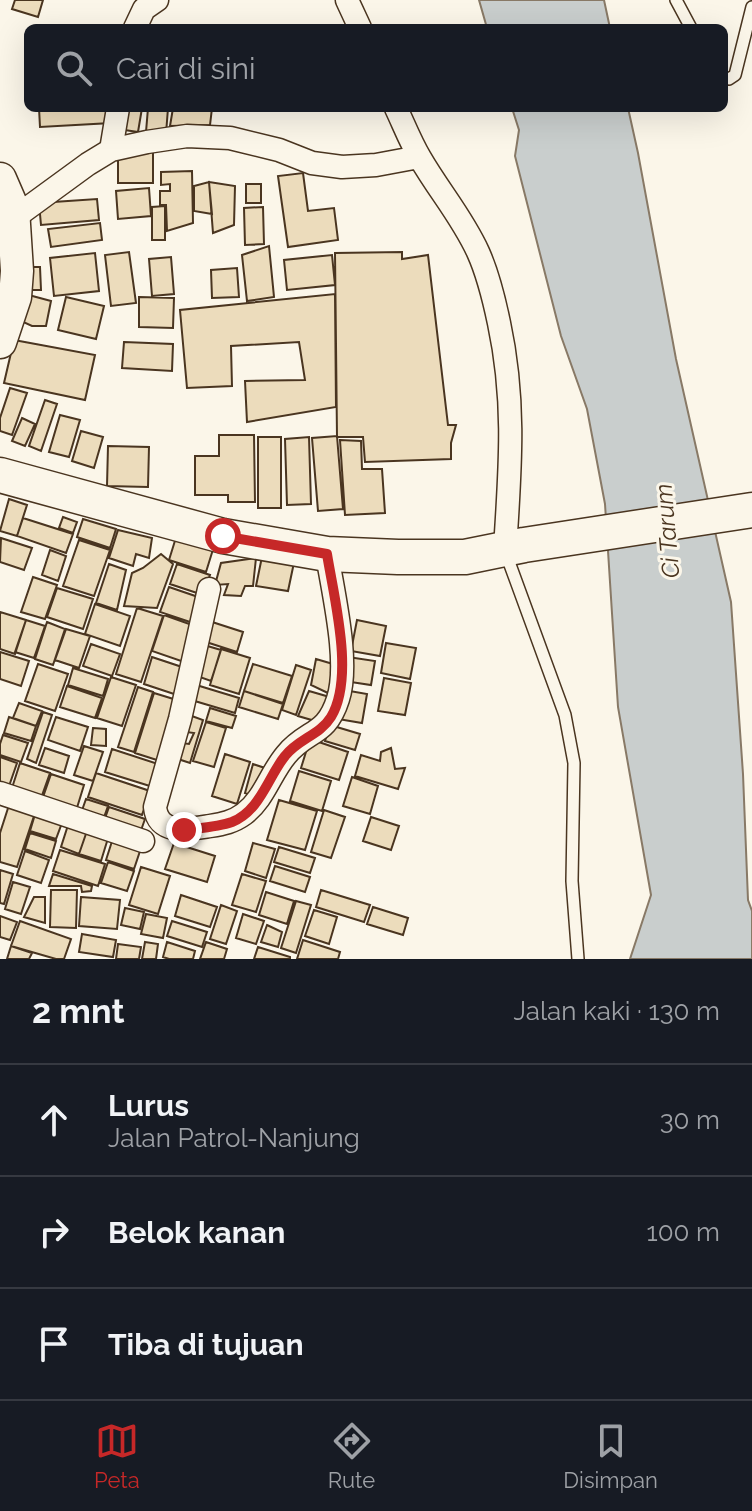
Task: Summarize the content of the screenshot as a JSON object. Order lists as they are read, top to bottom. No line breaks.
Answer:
{"water":["Ci Tarum"],"page":{"search":"Cari di sini","heading":["2 mnt","Jalan kaki · 130 m"],"list":[["Lurus","Jalan Patrol-Nanjung","30 m"],["Belok kanan","100 m"],"Tiba di tujuan"],"nav":["Peta","Rute","Disimpan"]}}
